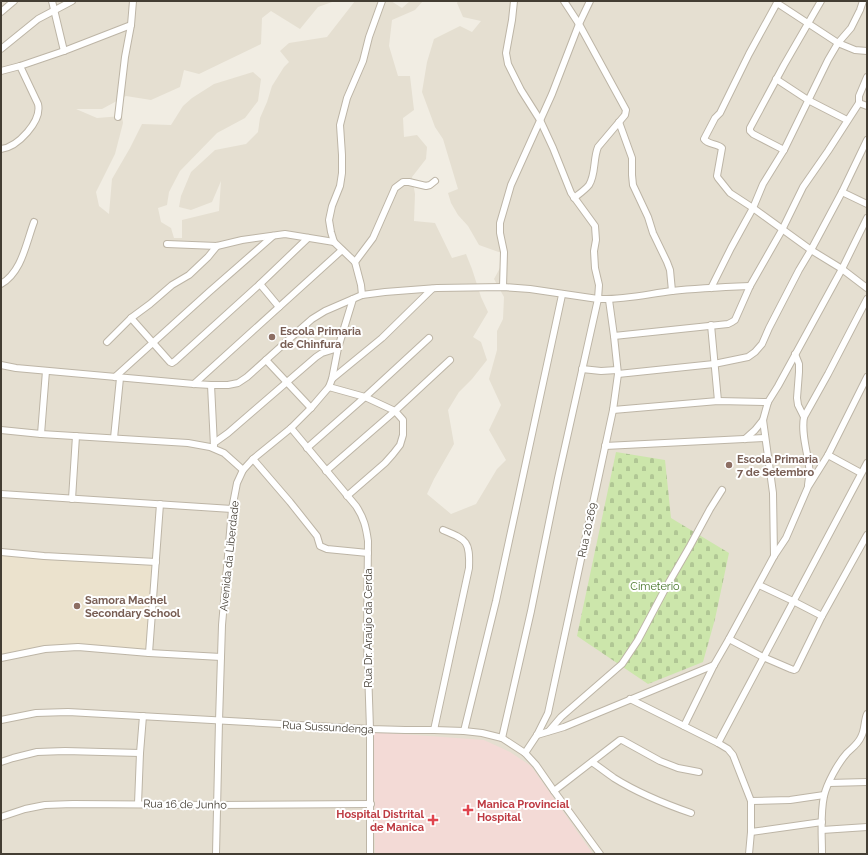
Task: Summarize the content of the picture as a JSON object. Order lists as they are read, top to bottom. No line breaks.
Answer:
{"streets":{"street":["Rua 20.269","Avenida da Liberdade","Rua Dr. Araújo da Cerda","Rua Sussundenga","Rua 16 de Junho"]},"crossings":[["Rua 20.269","Rua Sussundenga"],["Avenida da Liberdade","Rua Dr. Araújo da Cerda"],["Avenida da Liberdade","Rua Sussundenga"],["Avenida da Liberdade","Rua 16 de Junho"],["Rua Dr. Araújo da Cerda","Rua Sussundenga"],["Rua Dr. Araújo da Cerda","Rua 16 de Junho"]],"parks":["Cimeterio"],"places":{"other":["Escola Primaria de Chinfura","Escola Primaria 7 de Setembro","Samora Machel Secondary School"],"health":["Manica Provincial Hospital","Hospital Distrital de Manica"]}}
